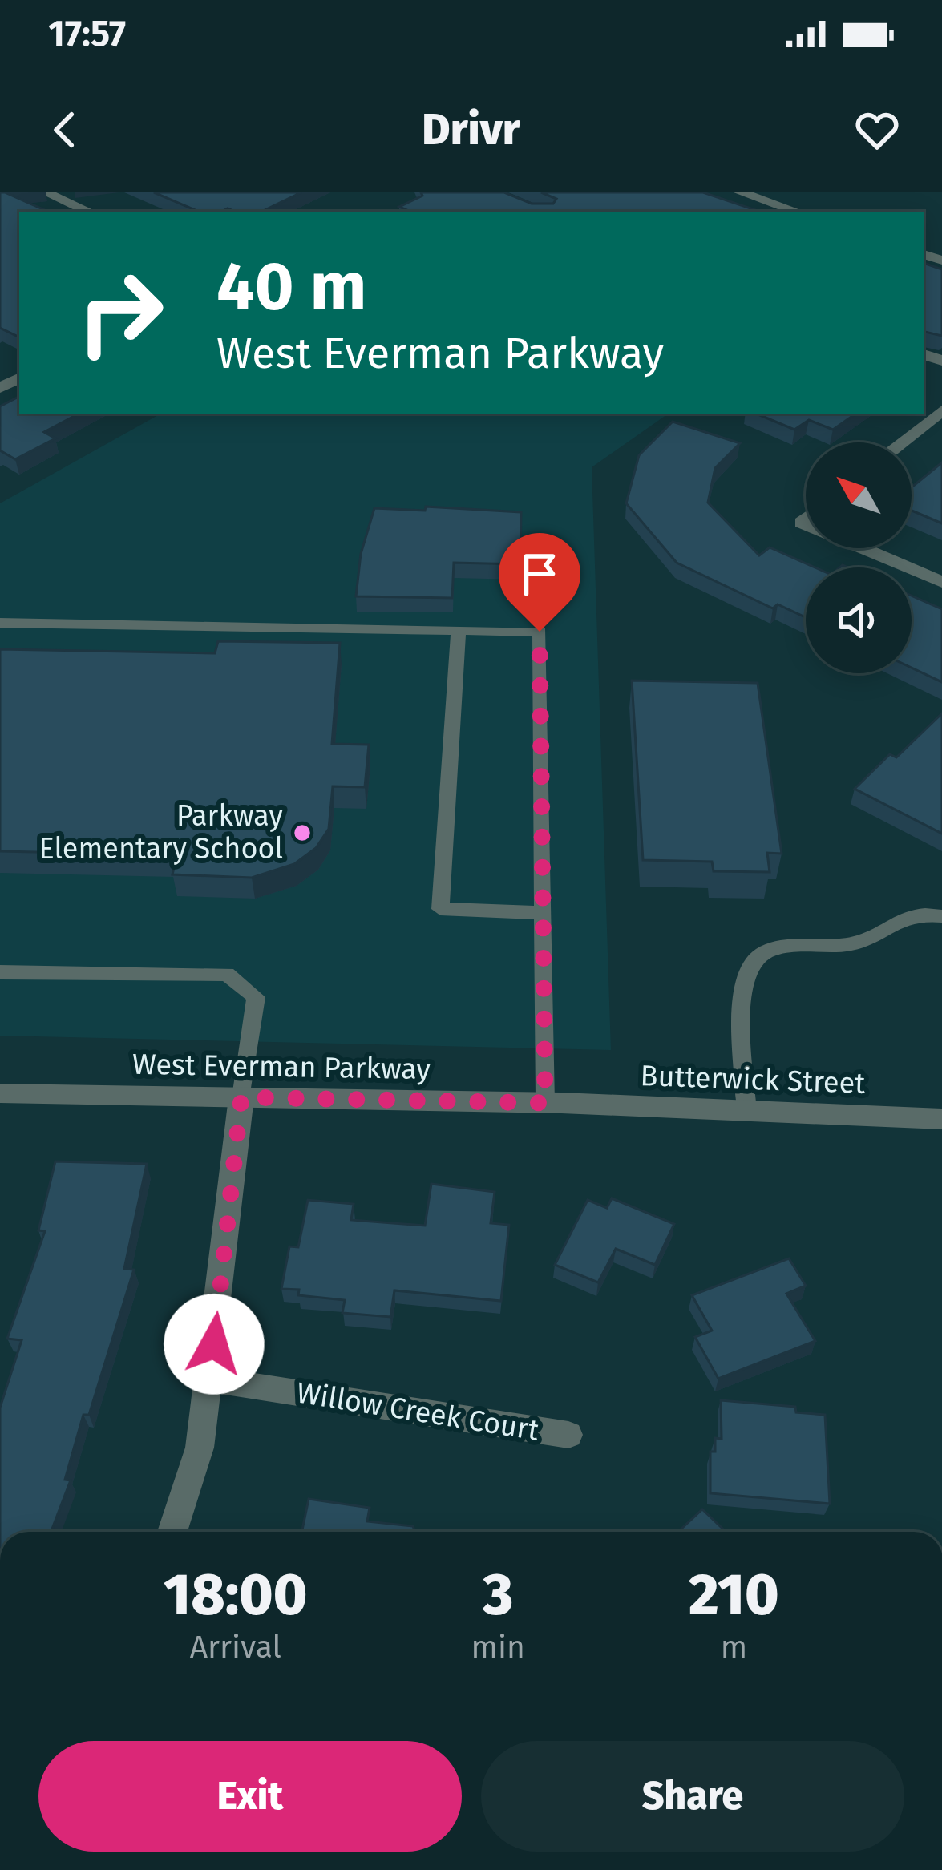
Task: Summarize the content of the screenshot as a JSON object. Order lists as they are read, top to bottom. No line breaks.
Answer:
{"streets":{"street":["West Everman Parkway","Butterwick Street","Willow Creek Court"]},"crossings":[["West Everman Parkway","Butterwick Street"]],"places":["Parkway Elementary School"],"north":"top left","page":{"status":"17:57","header":"Drivr","turn":["40 m","West Everman Parkway"],"eta":["18:00","Arrival","3","min","210","m"],"buttons":["Exit","Share"]}}
